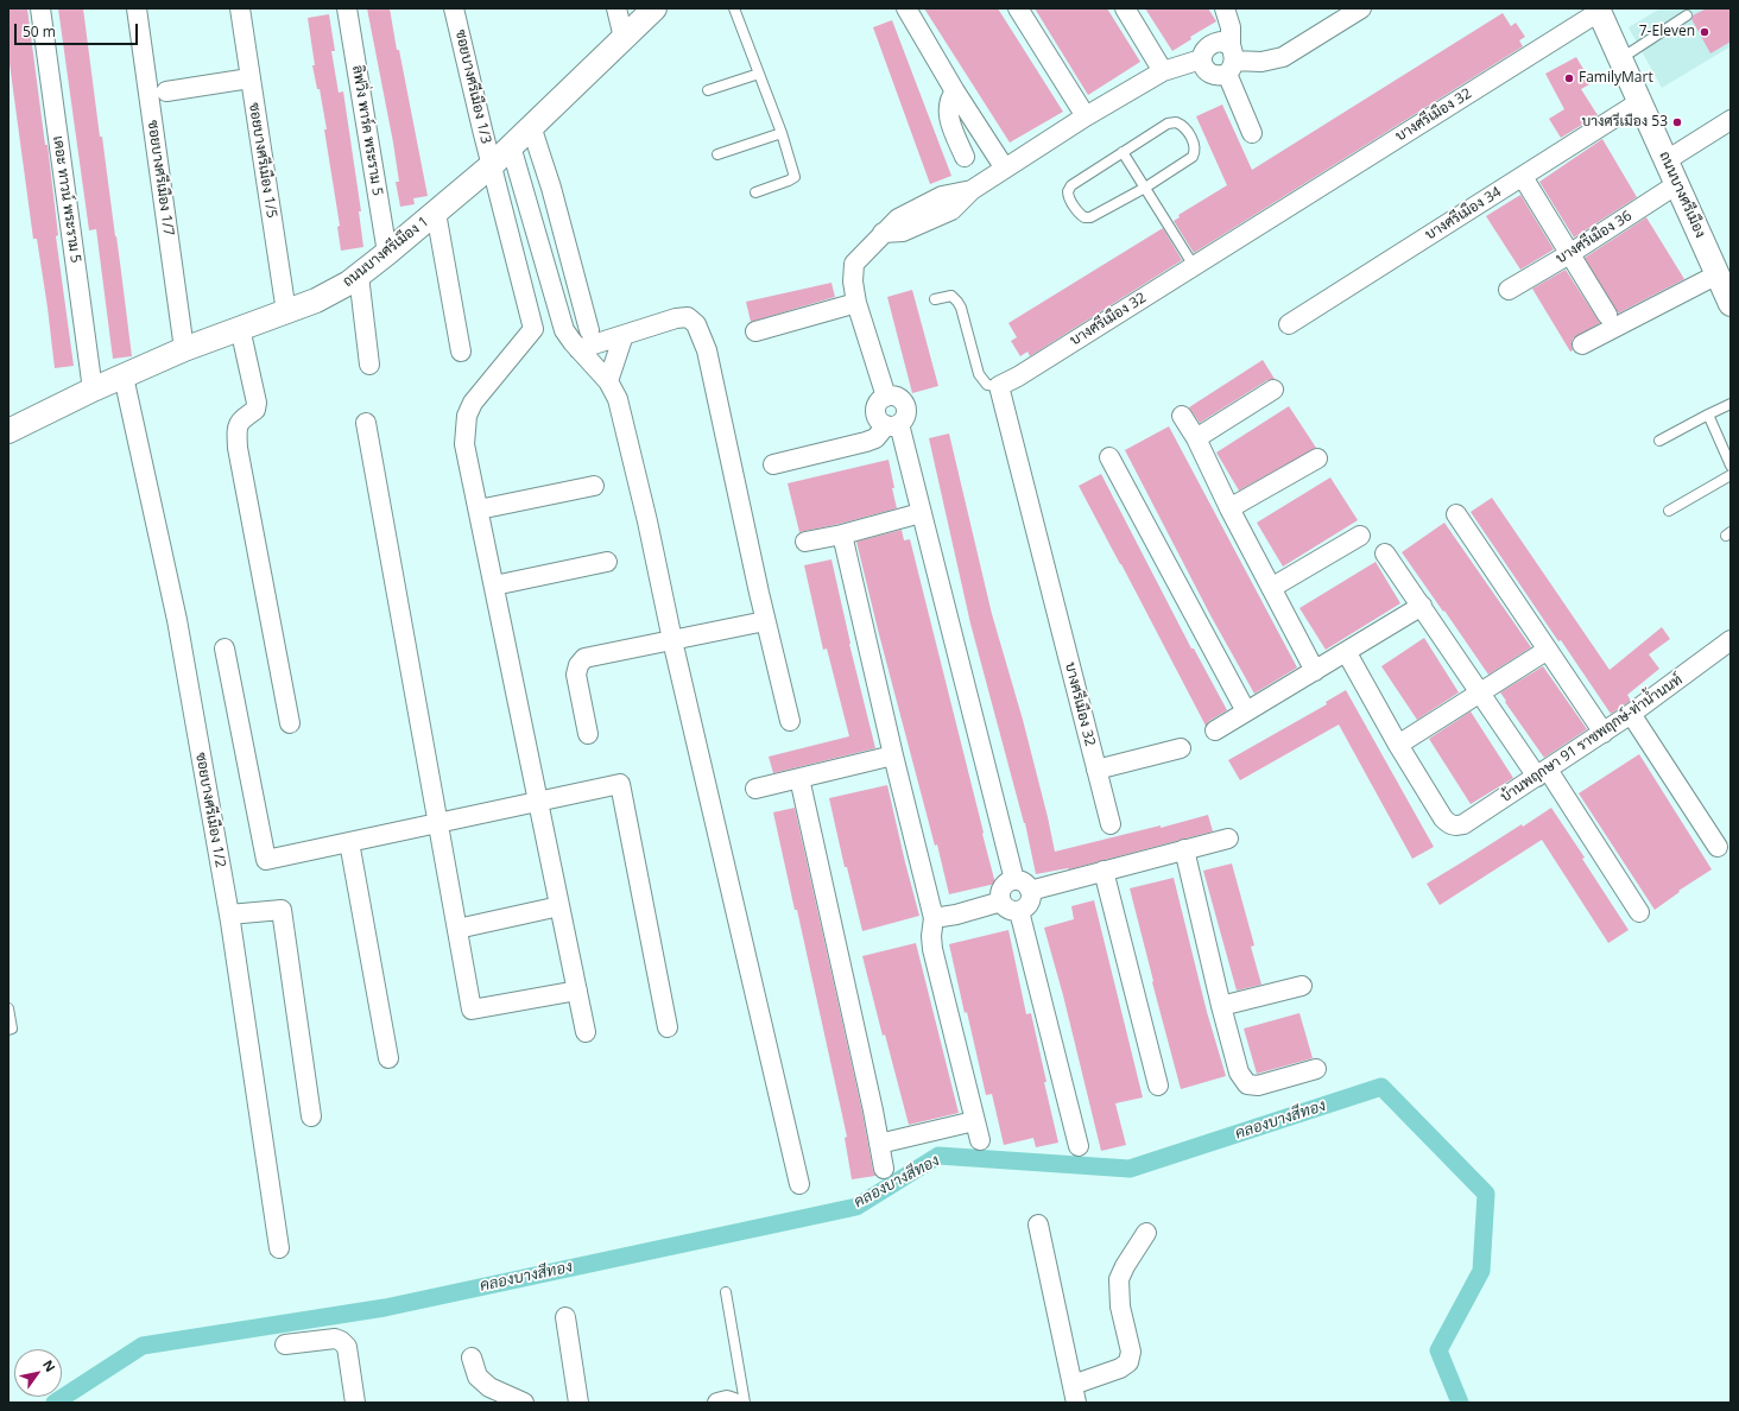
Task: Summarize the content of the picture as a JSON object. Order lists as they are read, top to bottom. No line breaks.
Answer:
{"streets":{"street":["ซอยบางศรีเมือง 1/3","บางศรีเมือง 32","ลิฟวิ่ง พาร์ค พระราม 5","ซอยบางศรีเมือง 1/5","ซอยบางศรีเมือง 1/7","ถนนบางศรีเมือง","เดอะ ทาวน์ พระราม 5","บางศรีเมือง 34","บางศรีเมือง 36","ถนนบางศรีเมือง 1","บ้านพฤกษา 91 ราชพฤกษ์-ท่าน้ำนนท์","ซอยบางศรีเมือง 1/2"]},"crossings":[["ซอยบางศรีเมือง 1/3","ถนนบางศรีเมือง 1"],["บางศรีเมือง 32","ถนนบางศรีเมือง"],["ลิฟวิ่ง พาร์ค พระราม 5","ถนนบางศรีเมือง 1"],["ซอยบางศรีเมือง 1/5","ถนนบางศรีเมือง 1"],["ซอยบางศรีเมือง 1/7","ถนนบางศรีเมือง 1"],["ถนนบางศรีเมือง","บางศรีเมือง 34"],["ถนนบางศรีเมือง","บางศรีเมือง 36"],["เดอะ ทาวน์ พระราม 5","ถนนบางศรีเมือง 1"],["ถนนบางศรีเมือง 1","ซอยบางศรีเมือง 1/2"]],"water":["คลองบางสีทอง"],"places":["7-Eleven","FamilyMart","บางศรีเมือง 53"],"scale_bar":"50 m","north":"top right"}
